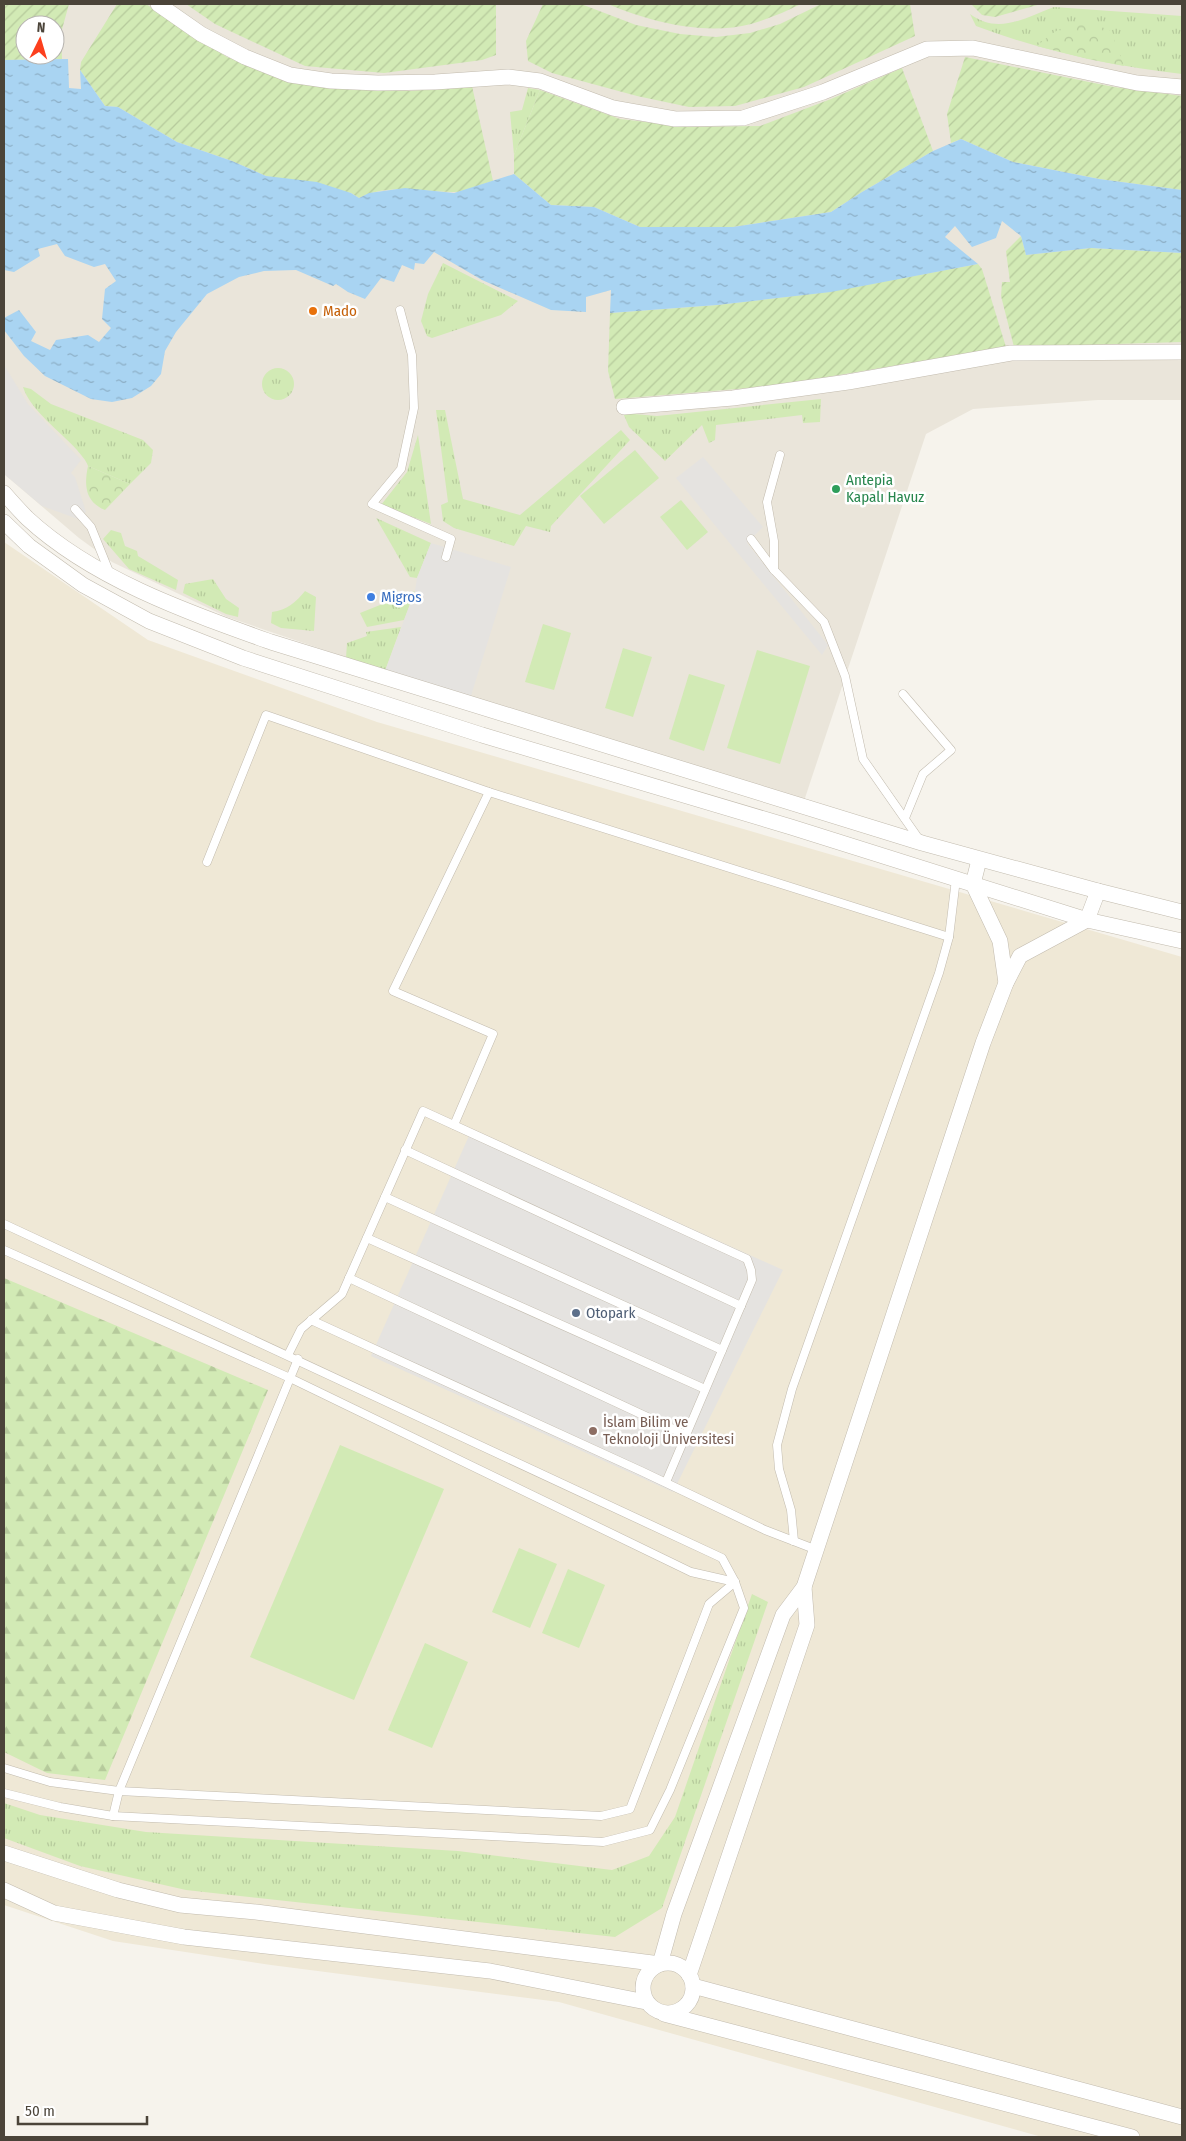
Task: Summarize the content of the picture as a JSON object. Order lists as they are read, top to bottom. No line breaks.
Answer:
{"places":["Mado","Antepia Kapalı Havuz","Migros","Otopark","İslam Bilim ve Teknoloji Üniversitesi"],"scale_bar":"50 m","north":"top"}
